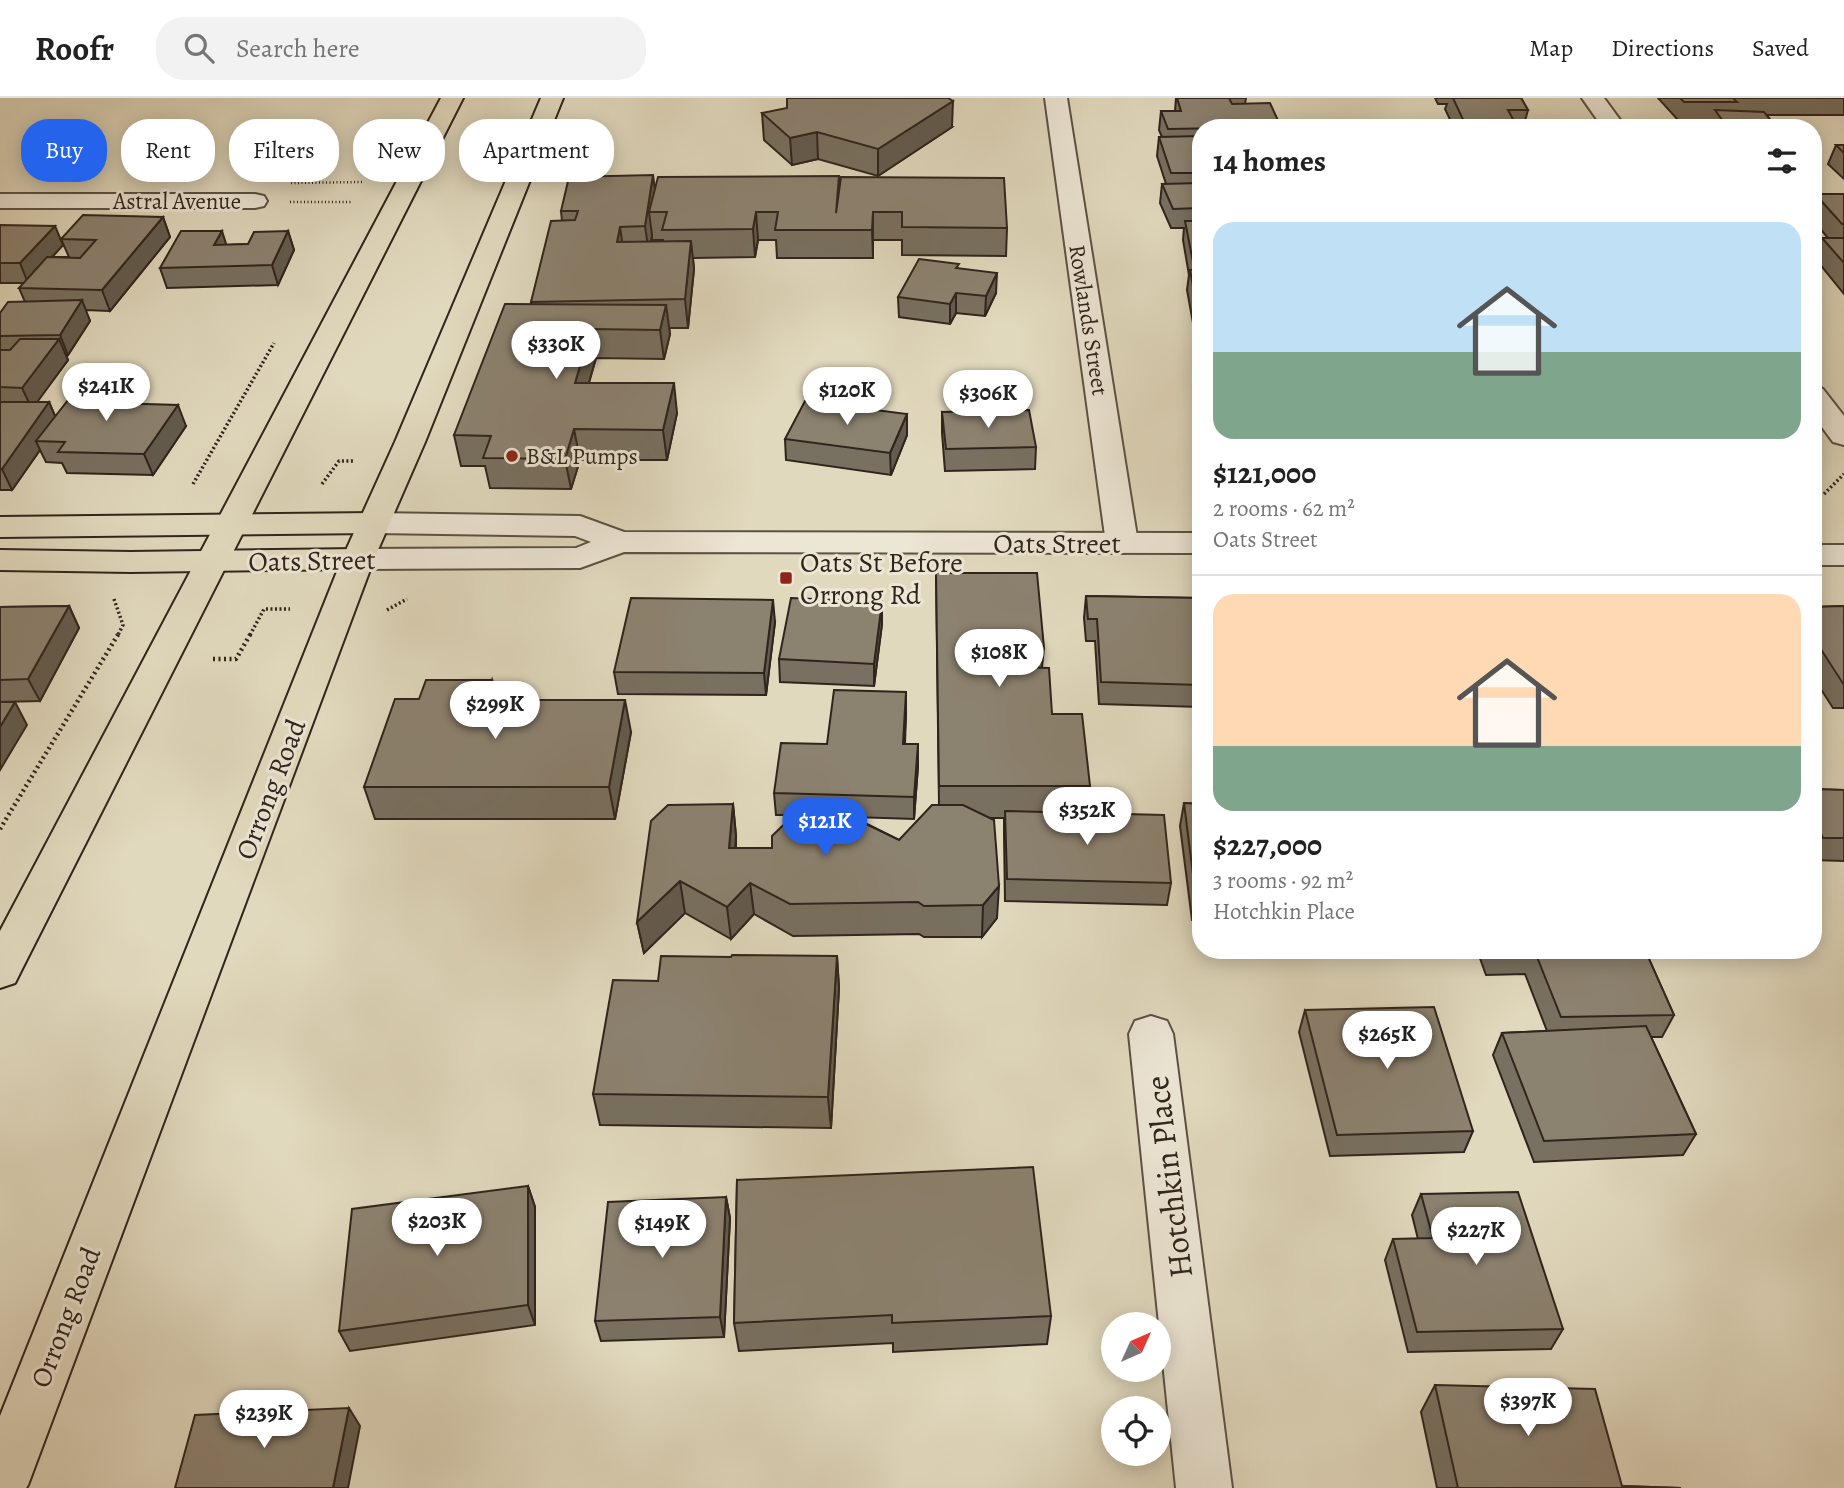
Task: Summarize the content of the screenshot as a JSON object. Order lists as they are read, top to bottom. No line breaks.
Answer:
{"streets":{"main road":["Oats Street","Orrong Road"],"street":["Astral Avenue","Rowlands Street","Hotchkin Place"]},"crossings":[["Rowlands Street","Oats Street"],["Oats Street","Orrong Road"]],"places":{"other":["B&L Pumps"],"transit":["Oats St Before Orrong Rd"]},"north":"top right","page":{"header":"Roofr","search":"Search here","nav":["Map","Directions","Saved"],"chip":["Buy","Rent","Filters","New","Apartment"],"heading":"14 homes","list":[{"name":"$121,000","note":"2 rooms · 62 m² · Oats Street"},{"name":"$227,000","note":"3 rooms · 92 m² · Hotchkin Place"}],"price":["$330K","$241K","$120K","$306K","$108K","$299K","$352K","$121K","$265K","$203K","$149K","$227K","$397K","$239K"]}}
